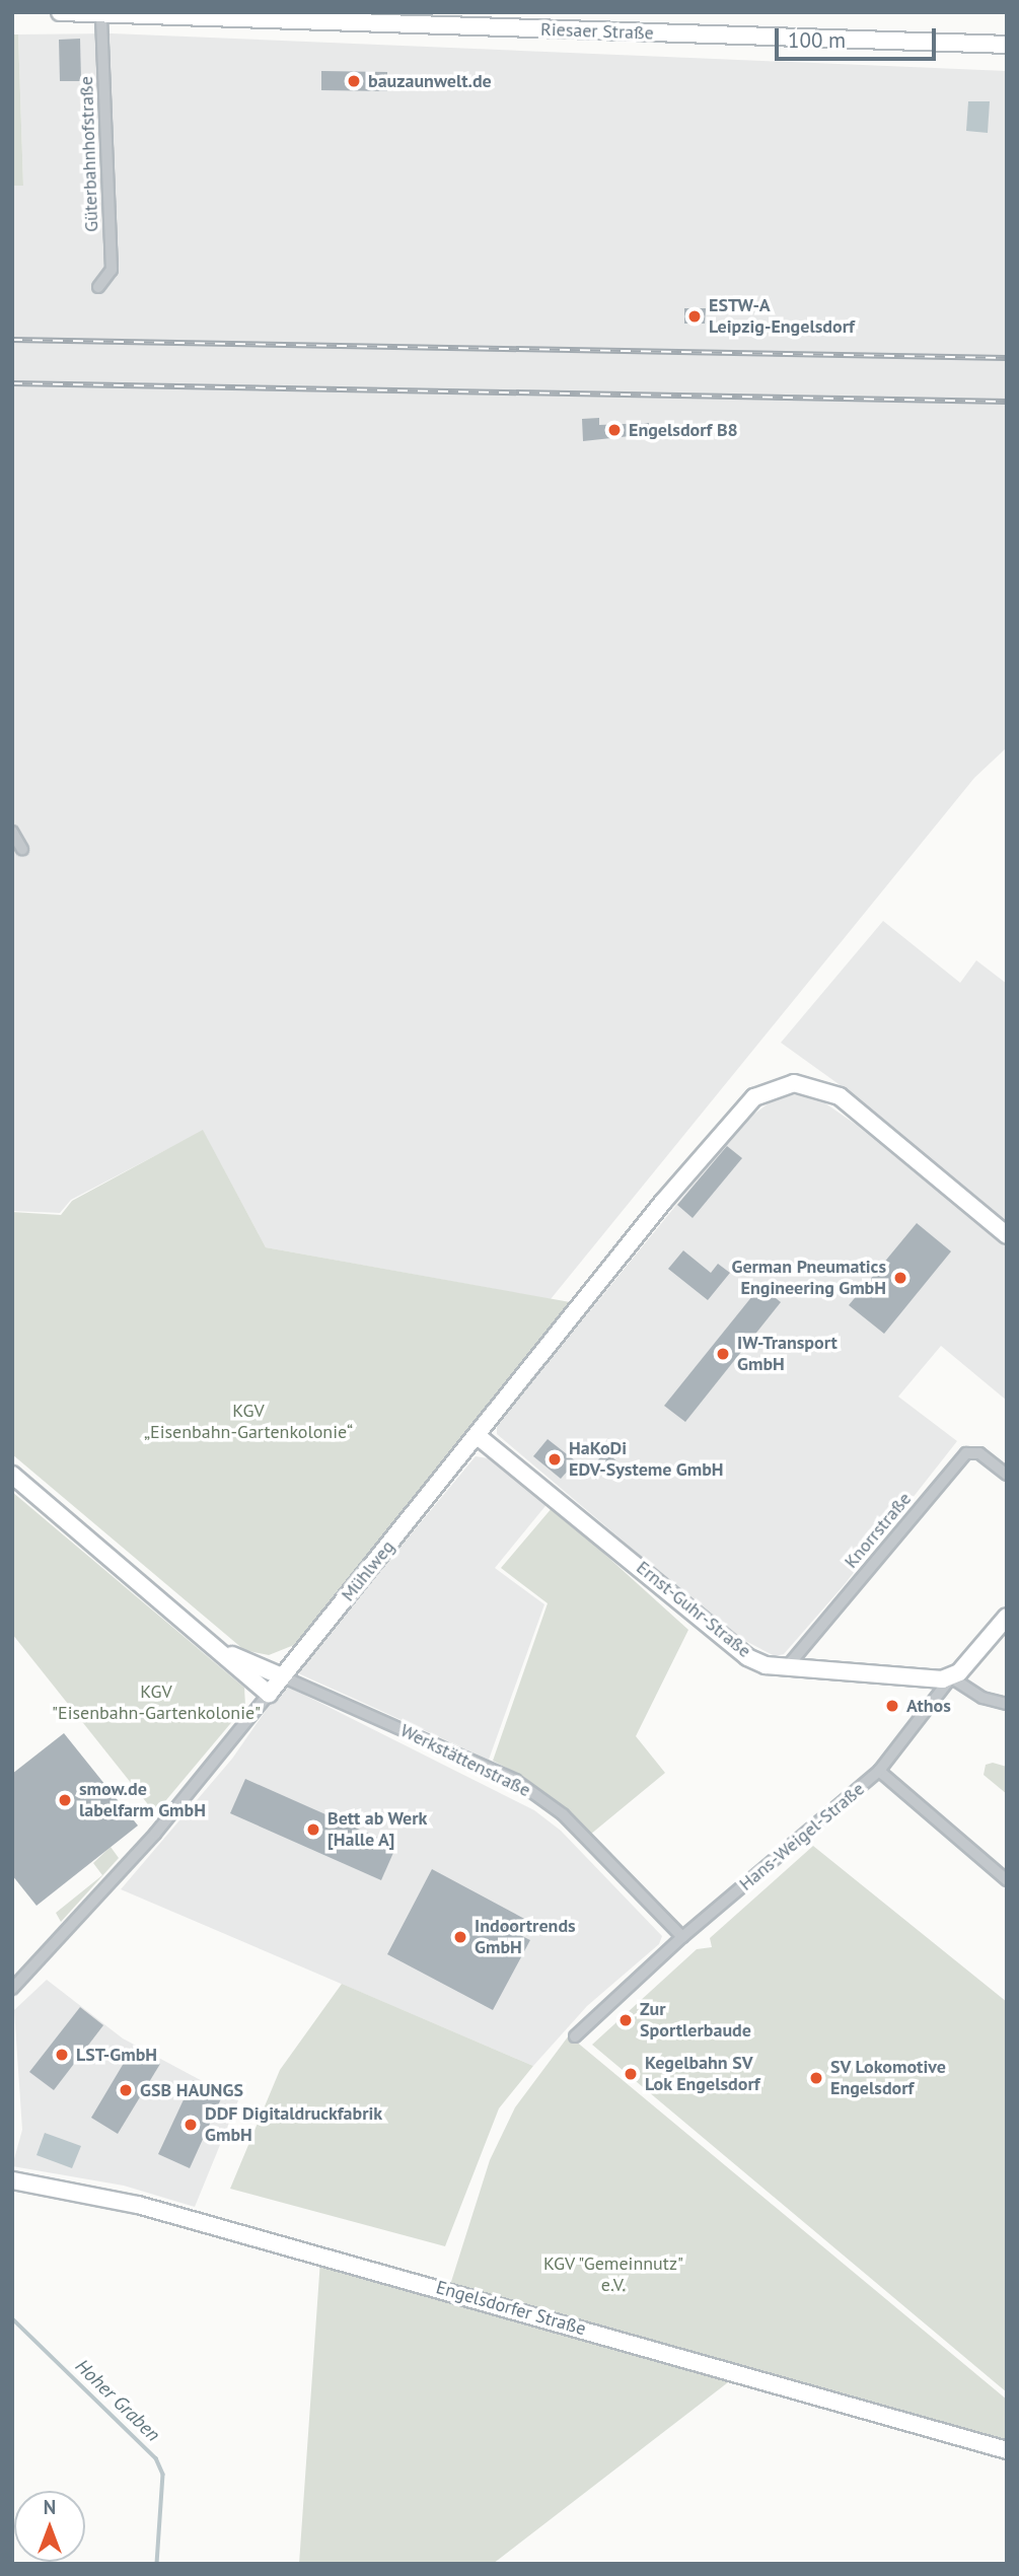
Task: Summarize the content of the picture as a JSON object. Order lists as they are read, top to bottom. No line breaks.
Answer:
{"streets":{"street":["Riesaer Straße","Güterbahnhofstraße","Knorrstraße","Mühlweg","Ernst-Guhr-Straße","Werkstättenstraße","Hans-Weigel-Straße","Engelsdorfer Straße"]},"crossings":[["Riesaer Straße","Güterbahnhofstraße"],["Knorrstraße","Ernst-Guhr-Straße"],["Mühlweg","Ernst-Guhr-Straße"],["Mühlweg","Werkstättenstraße"],["Ernst-Guhr-Straße","Hans-Weigel-Straße"],["Werkstättenstraße","Hans-Weigel-Straße"]],"water":["Hoher Graben"],"parks":["KGV „Eisenbahn-Gartenkolonie“","KGV \"Eisenbahn-Gartenkolonie\"","KGV \"Gemeinnutz\" e.V."],"places":["bauzaunwelt.de","ESTW-A Leipzig-Engelsdorf","Engelsdorf B8","German Pneumatics Engineering GmbH","IW-Transport GmbH","HaKoDi EDV-Systeme GmbH","Athos","smow.de labelfarm GmbH","Bett ab Werk [Halle A]","Indoortrends GmbH","Zur Sportlerbaude","LST-GmbH","Kegelbahn SV Lok Engelsdorf","SV Lokomotive Engelsdorf","GSB HAUNGS","DDF Digitaldruckfabrik GmbH"],"scale_bar":"100 m","north":"top"}
